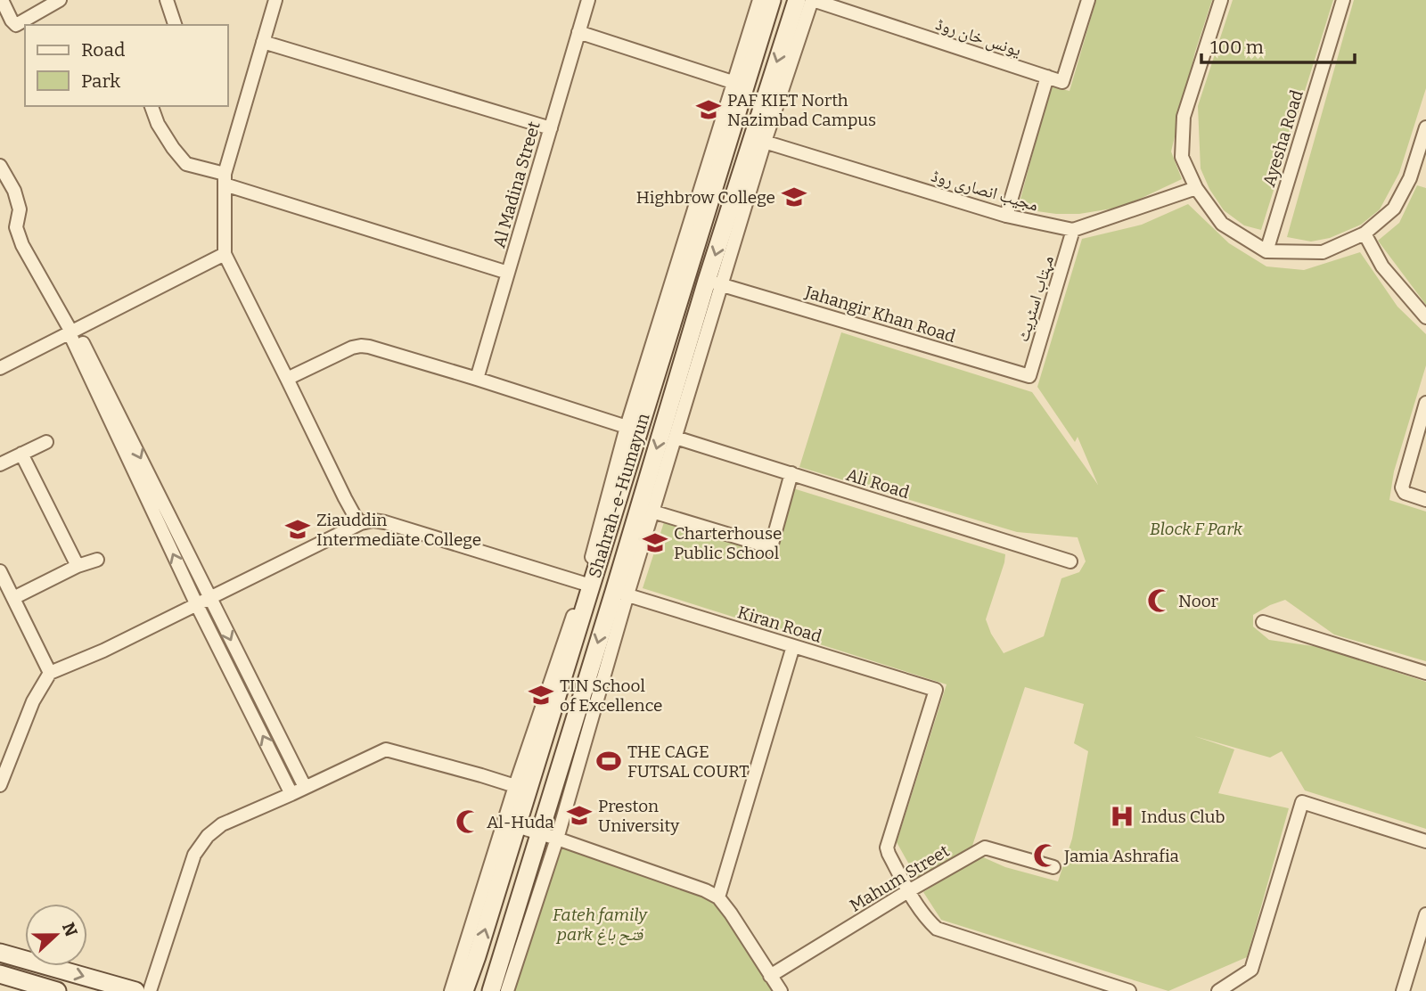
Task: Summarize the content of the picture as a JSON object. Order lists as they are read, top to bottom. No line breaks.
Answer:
{"streets":{"main road":["Shahrah-e-Humayun"],"street":["یونس خان روڈ","Ayesha Road","Al Madina Street","مجیب انصاری روڈ","مہتاب اسٹریٹ","Jahangir Khan Road","Ali Road","Kiran Road","Mahum Street"]},"crossings":[["مجیب انصاری روڈ","مہتاب اسٹریٹ"],["مجیب انصاری روڈ","Shahrah-e-Humayun"],["مہتاب اسٹریٹ","Jahangir Khan Road"],["Jahangir Khan Road","Shahrah-e-Humayun"],["Shahrah-e-Humayun","Kiran Road"],["Kiran Road","Mahum Street"]],"parks":["Block F Park","Fateh family park فتح باغ"],"places":{"school or university":["PAF KIET North Nazimbad Campus","Highbrow College","Ziauddin Intermediate College","Charterhouse Public School","TIN School of Excellence","Preston University"],"mosque":["Noor","Al-Huda","Jamia Ashrafia"],"sports":["THE CAGE FUTSAL COURT"],"hospital":["Indus Club"]},"legend":["Road","Park"],"scale_bar":"100 m","north":"right"}
